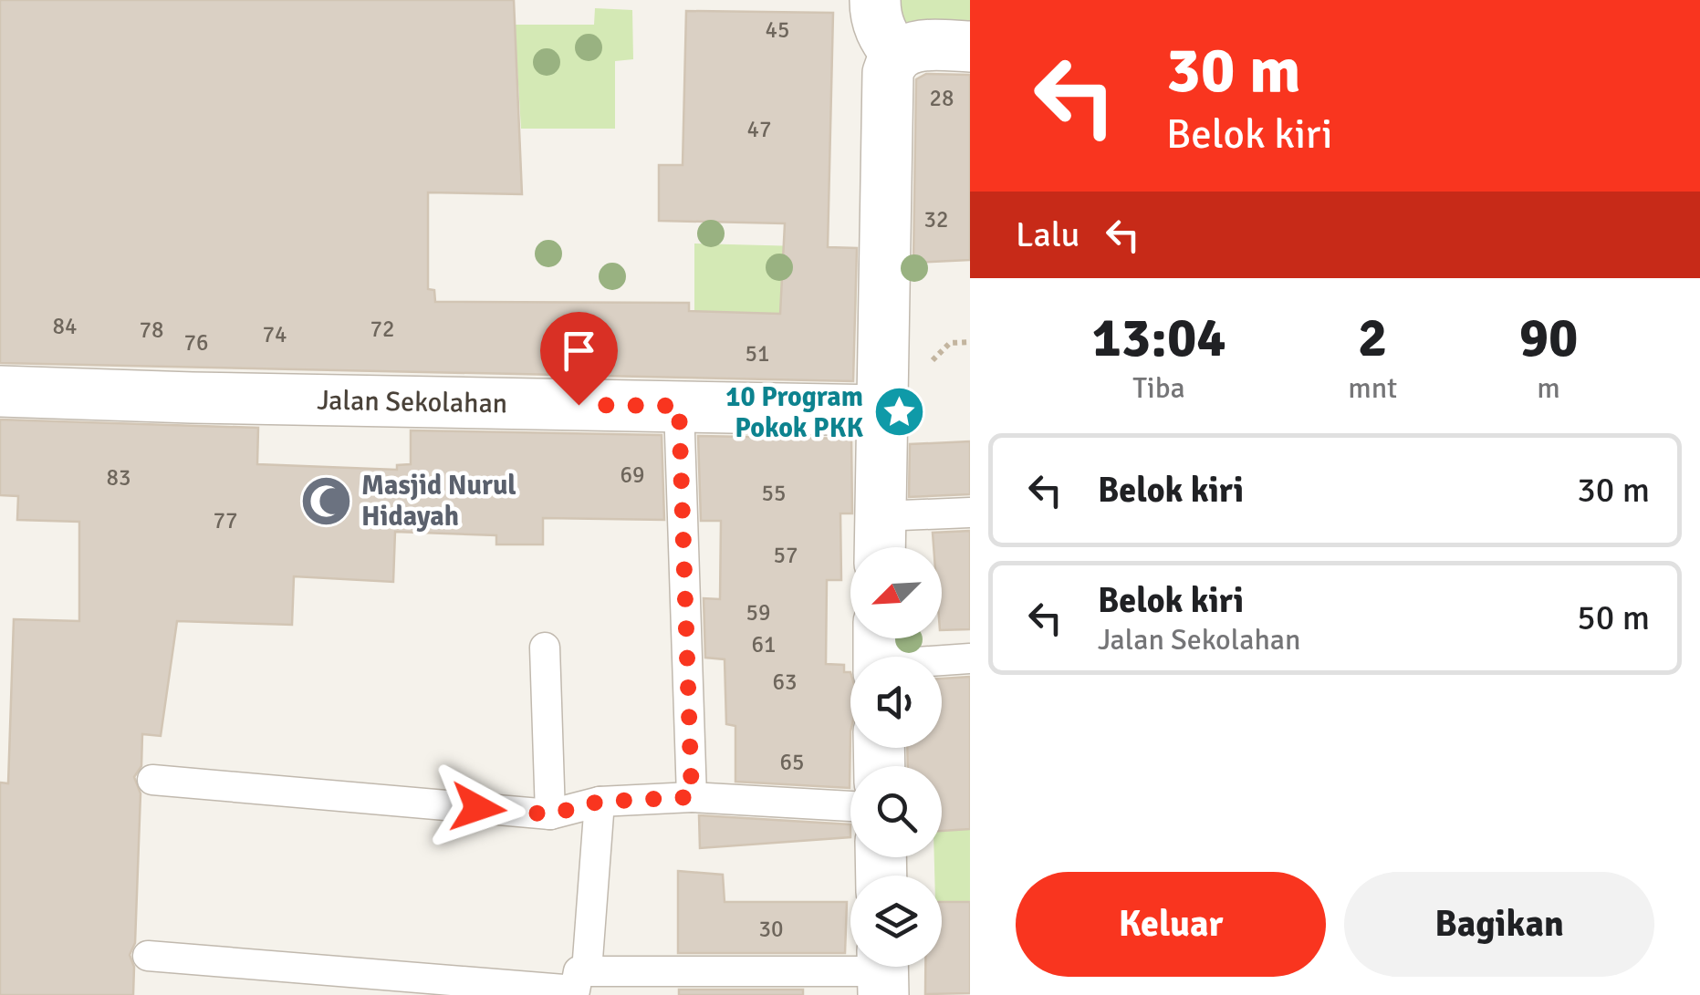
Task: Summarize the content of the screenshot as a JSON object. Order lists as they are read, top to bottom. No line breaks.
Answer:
{"streets":{"street":["Jalan Sekolahan"]},"places":{"place":["10 Program Pokok PKK"],"mosque":["Masjid Nurul Hidayah"]},"house_numbers":["45","28","47","32","84","72","78","74","76","51","69","83","55","77","57","59","61","63","65","30"],"north":"bottom left","page":{"turn":["30 m","Belok kiri"],"then":"Lalu","eta":["13:04","Tiba","2","mnt","90","m"],"list":[{"name":"Belok kiri","value":"30 m"},{"name":"Belok kiri","note":"Jalan Sekolahan","value":"50 m"}],"buttons":["Keluar","Bagikan"]}}
